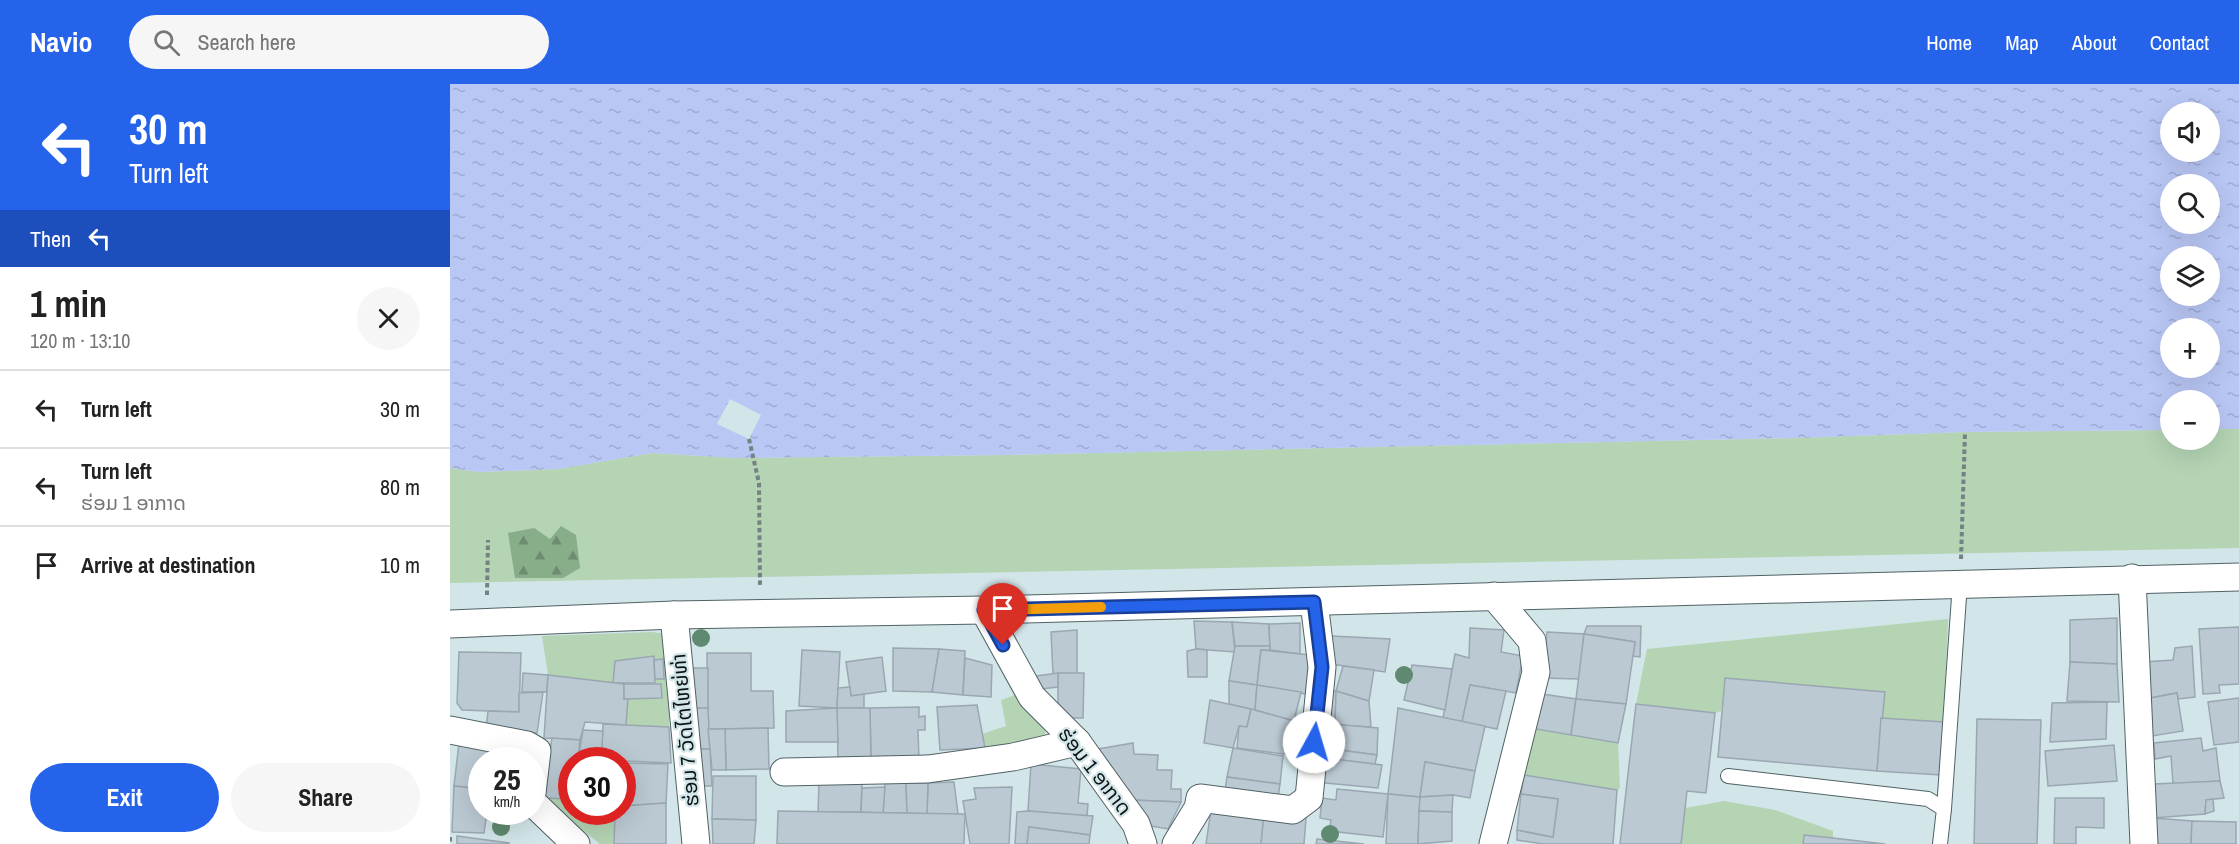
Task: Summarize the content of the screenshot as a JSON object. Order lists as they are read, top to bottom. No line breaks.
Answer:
{"streets":{"street":["ຮ່ອມ 7 ວັດໄຕໄຫຍ່ທ່າ","ຮ່ອມ 1 ອາກາດ"]},"page":{"header":"Navio","search":"Search here","nav":["Home","Map","About","Contact"],"turn":["30 m","Turn left"],"map_buttons":["+","−"],"then":"Then","heading":["1 min","120 m · 13:10"],"list":[{"name":"Turn left","value":"30 m"},{"name":"Turn left","note":"ຮ່ອມ 1 ອາກາດ","value":"80 m"},{"name":"Arrive at destination","value":"10 m"}],"speed":"25 km/h","limit":"30","buttons":["Exit","Share"]}}
